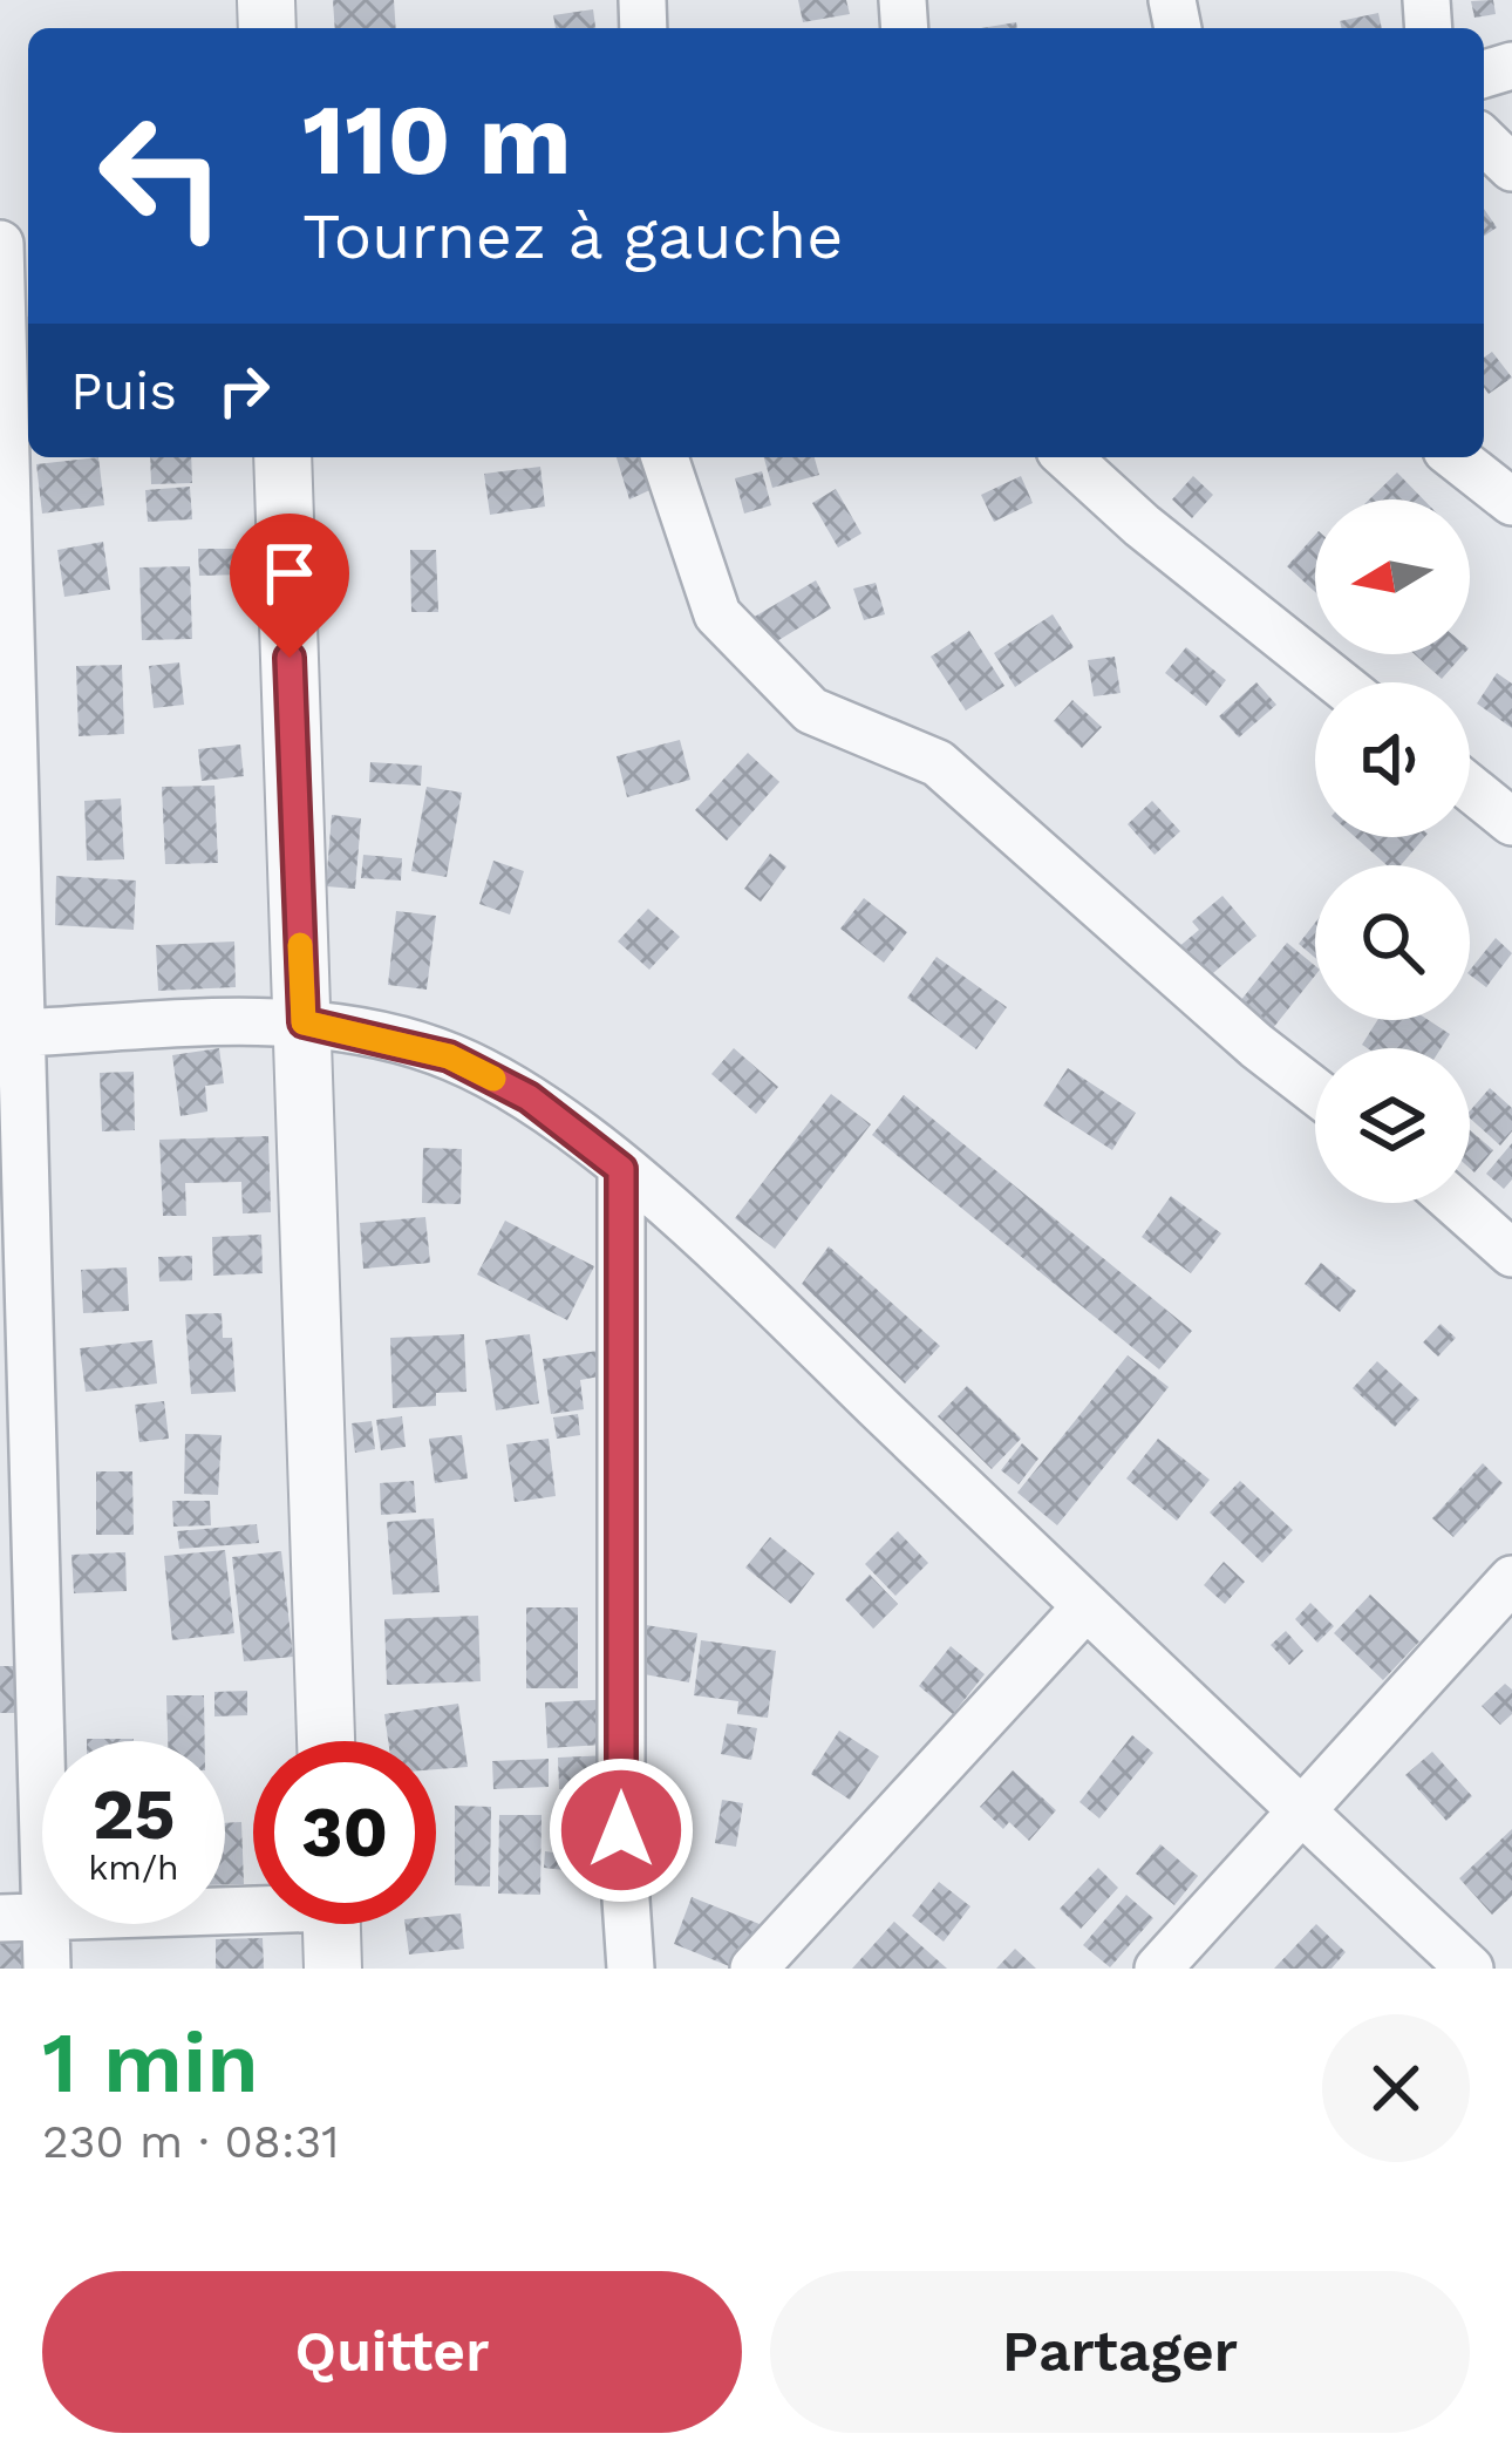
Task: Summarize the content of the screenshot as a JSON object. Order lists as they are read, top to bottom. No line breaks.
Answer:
{"north":"left","page":{"turn":["110 m","Tournez à gauche"],"then":"Puis","speed":"25 km/h","limit":"30","heading":["1 min","230 m · 08:31"],"buttons":["Quitter","Partager"]}}
